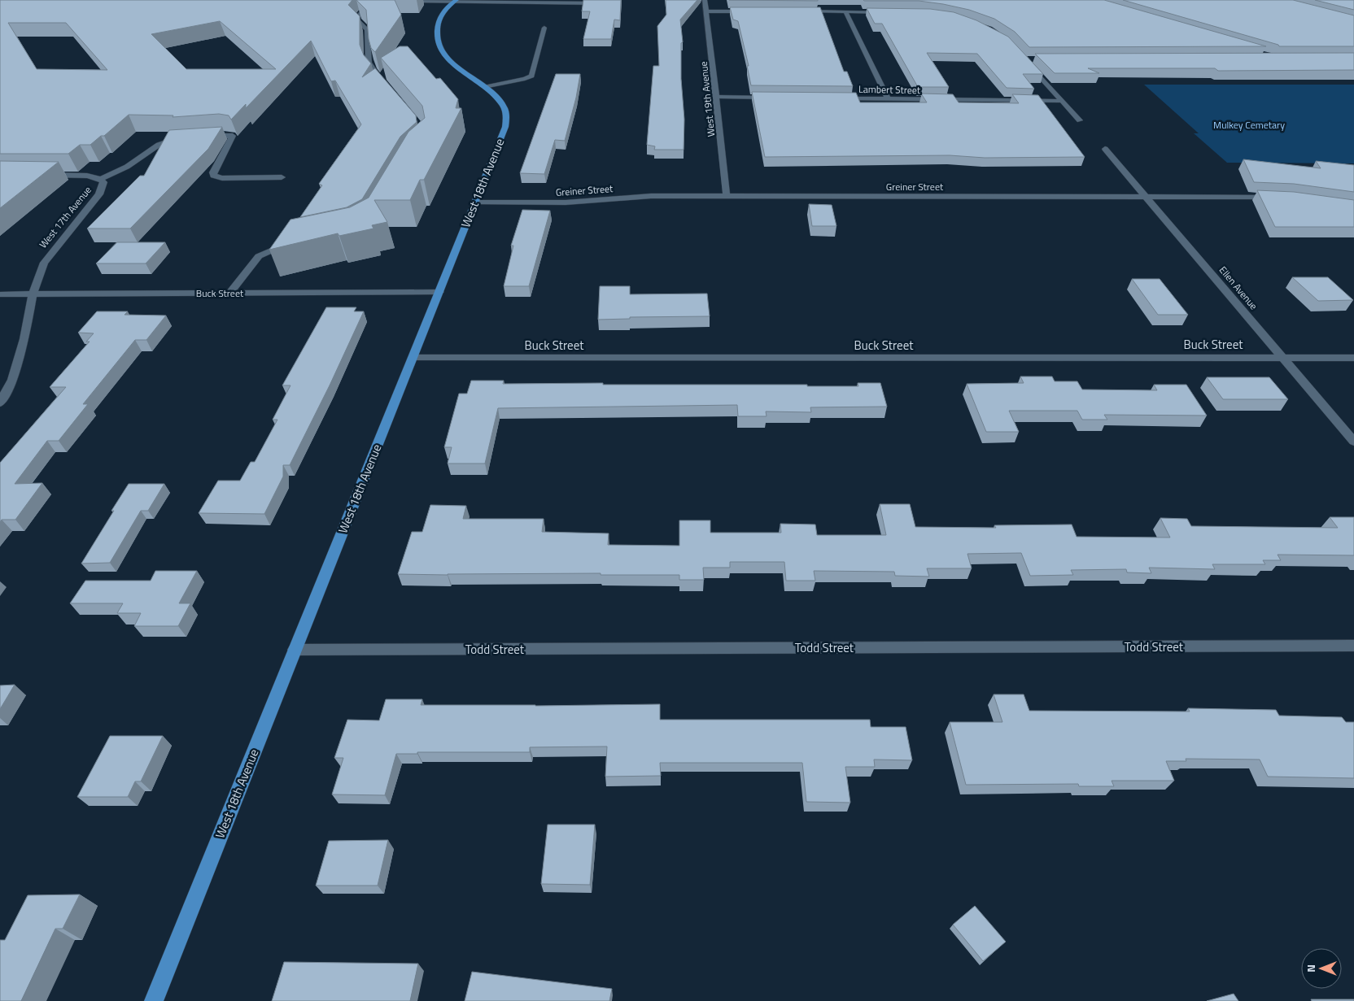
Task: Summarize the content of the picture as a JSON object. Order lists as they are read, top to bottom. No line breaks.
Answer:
{"streets":{"main road":["West 18th Avenue"],"street":["Lambert Street","West 19th Avenue","Greiner Street","West 17th Avenue","Ellen Avenue","Buck Street","Todd Street"]},"crossings":[["West 19th Avenue","Greiner Street"],["West 18th Avenue","Greiner Street"],["West 18th Avenue","Buck Street"],["West 18th Avenue","Todd Street"],["Greiner Street","Ellen Avenue"],["West 17th Avenue","Buck Street"],["Ellen Avenue","Buck Street"]],"parks":["Mulkey Cemetary"],"north":"left"}
